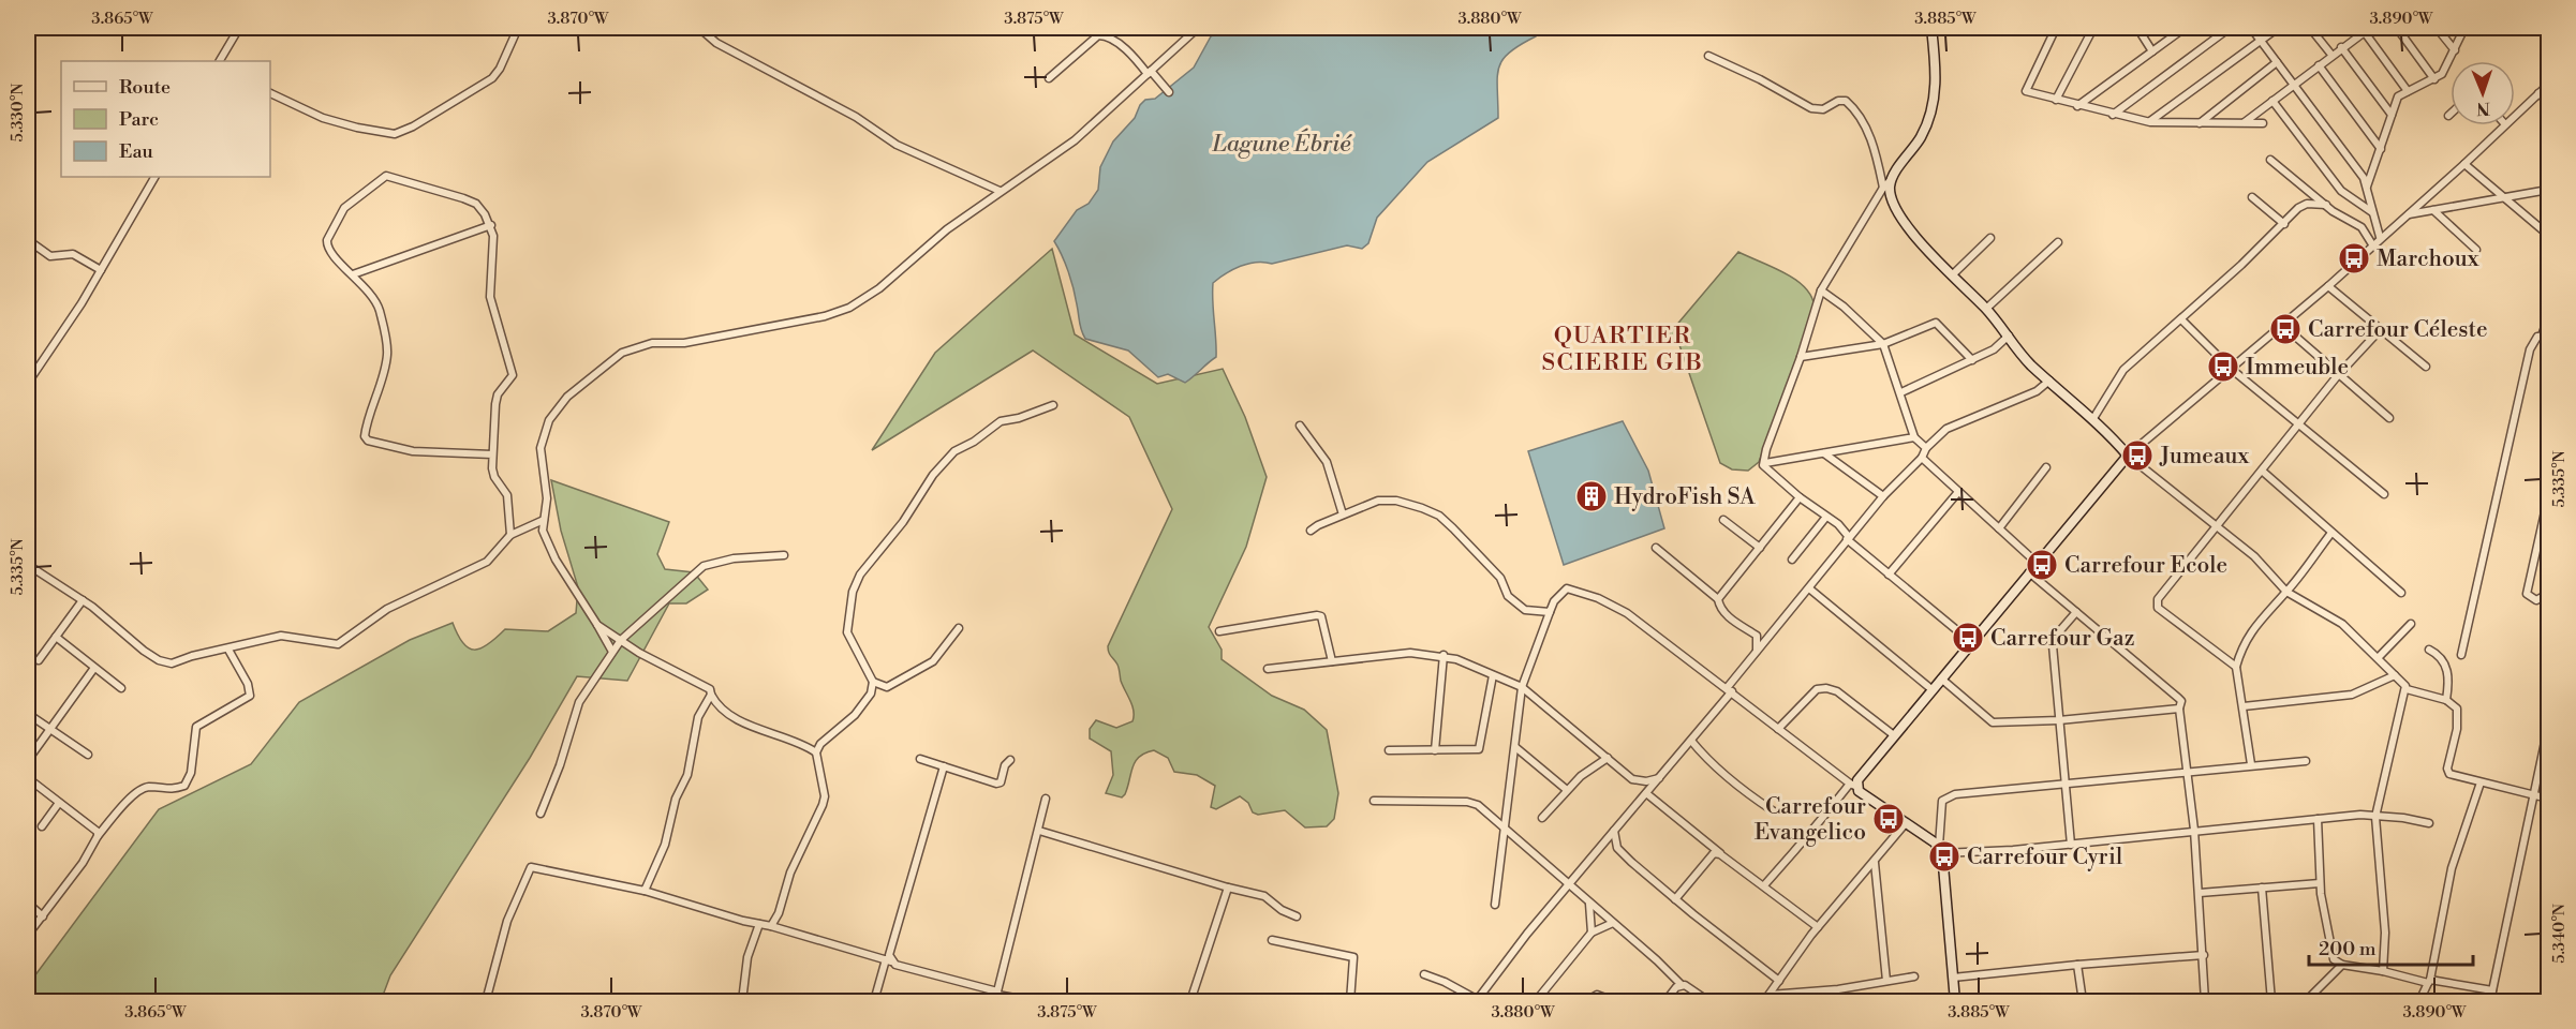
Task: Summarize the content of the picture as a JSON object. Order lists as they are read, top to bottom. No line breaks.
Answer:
{"districts":["QUARTIER SCIERIE GIB"],"water":["Lagune Ébrié"],"places":{"bus stop":["Marchoux","Carrefour Céleste","Immeuble","Jumeaux","Carrefour Ecole","Carrefour Gaz","Carrefour Evangelico","Carrefour Cyril"],"building":["HydroFish SA"]},"legend":["Route","Parc","Eau"],"scale_bar":"200 m","north":"bottom","coordinates":["3.865°W","3.870°W","3.875°W","3.880°W","3.885°W","3.890°W","5.330°N","5.335°N","5.340°N"]}
